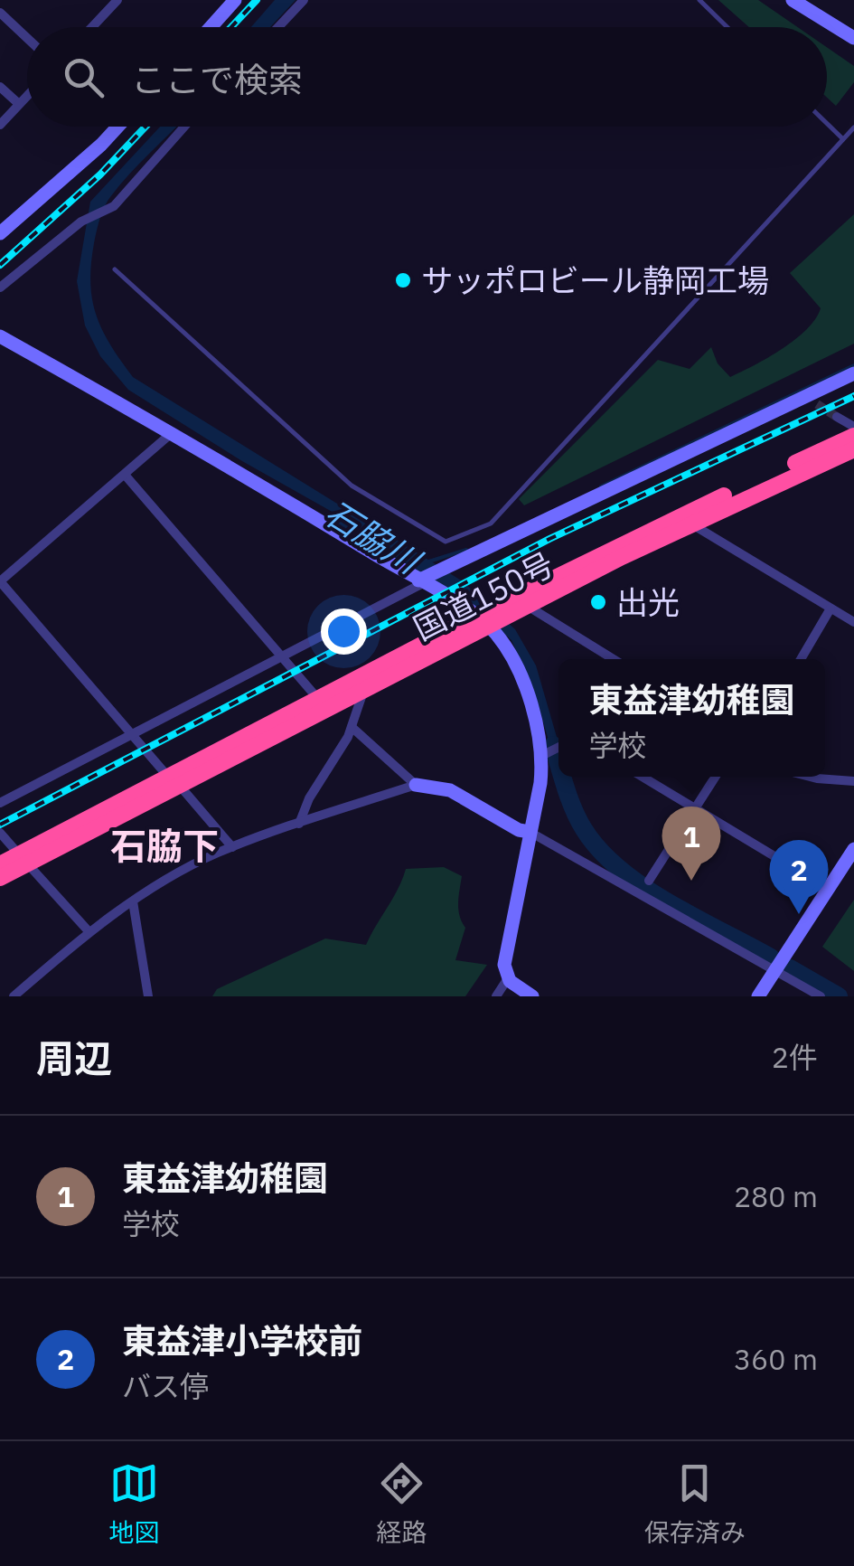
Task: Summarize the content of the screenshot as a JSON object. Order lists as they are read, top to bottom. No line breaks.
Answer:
{"streets":{"highway":["国道150号"]},"districts":["石脇下"],"water":["石脇川"],"places":["サッポロビール静岡工場","出光"],"page":{"search":"ここで検索","popup":["東益津幼稚園","学校"],"pins":["1","2"],"heading":["周辺","2件"],"list":[{"mark":"1","name":"東益津幼稚園","note":"学校","value":"280 m"},{"mark":"2","name":"東益津小学校前","note":"バス停","value":"360 m"}],"nav":["地図","経路","保存済み"]}}
